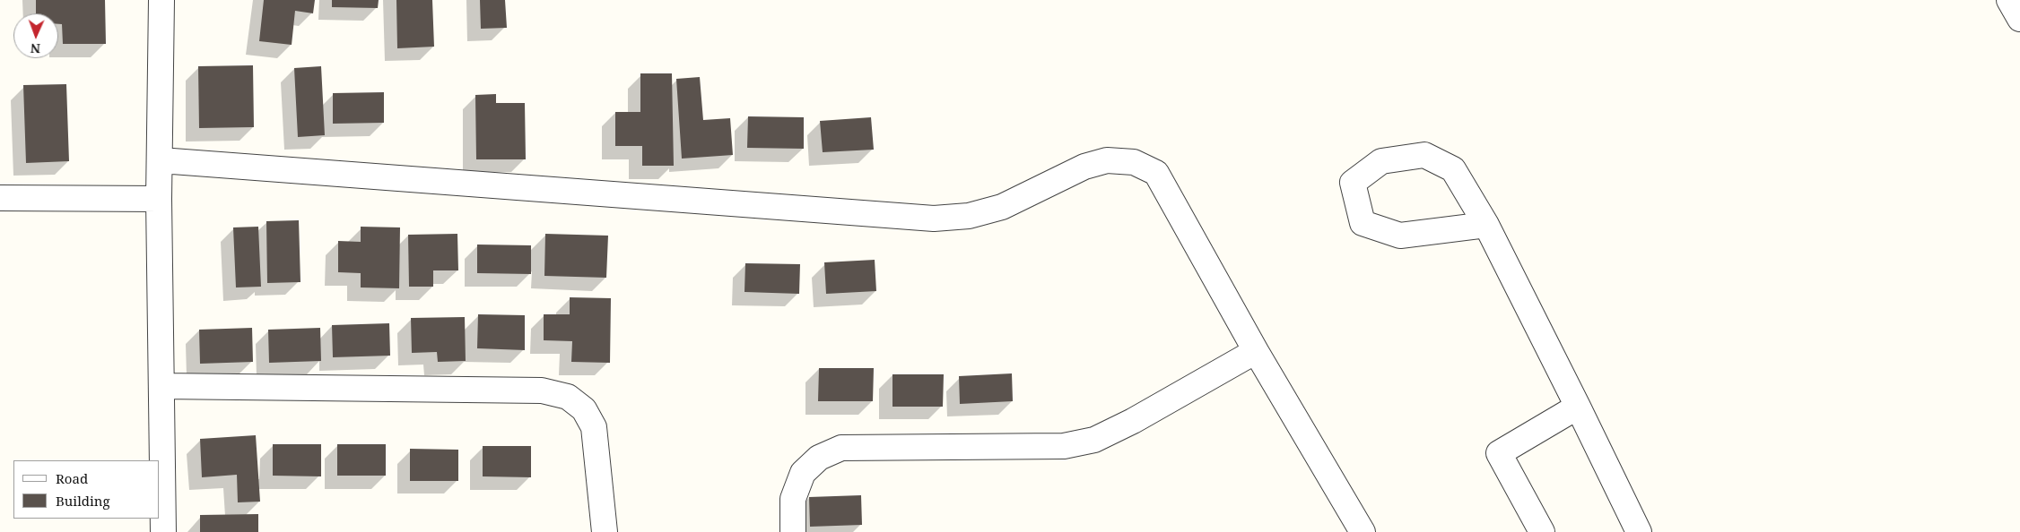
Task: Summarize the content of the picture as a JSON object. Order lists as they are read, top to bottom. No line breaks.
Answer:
{"legend":["Road","Building"],"north":"bottom"}
